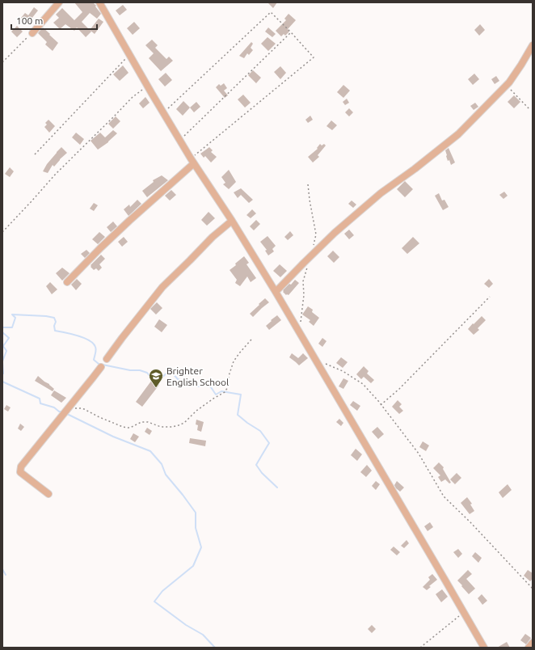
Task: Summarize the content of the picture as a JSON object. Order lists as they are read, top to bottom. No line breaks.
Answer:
{"places":{"school or university":["Brighter English School"]},"scale_bar":"100 m"}
